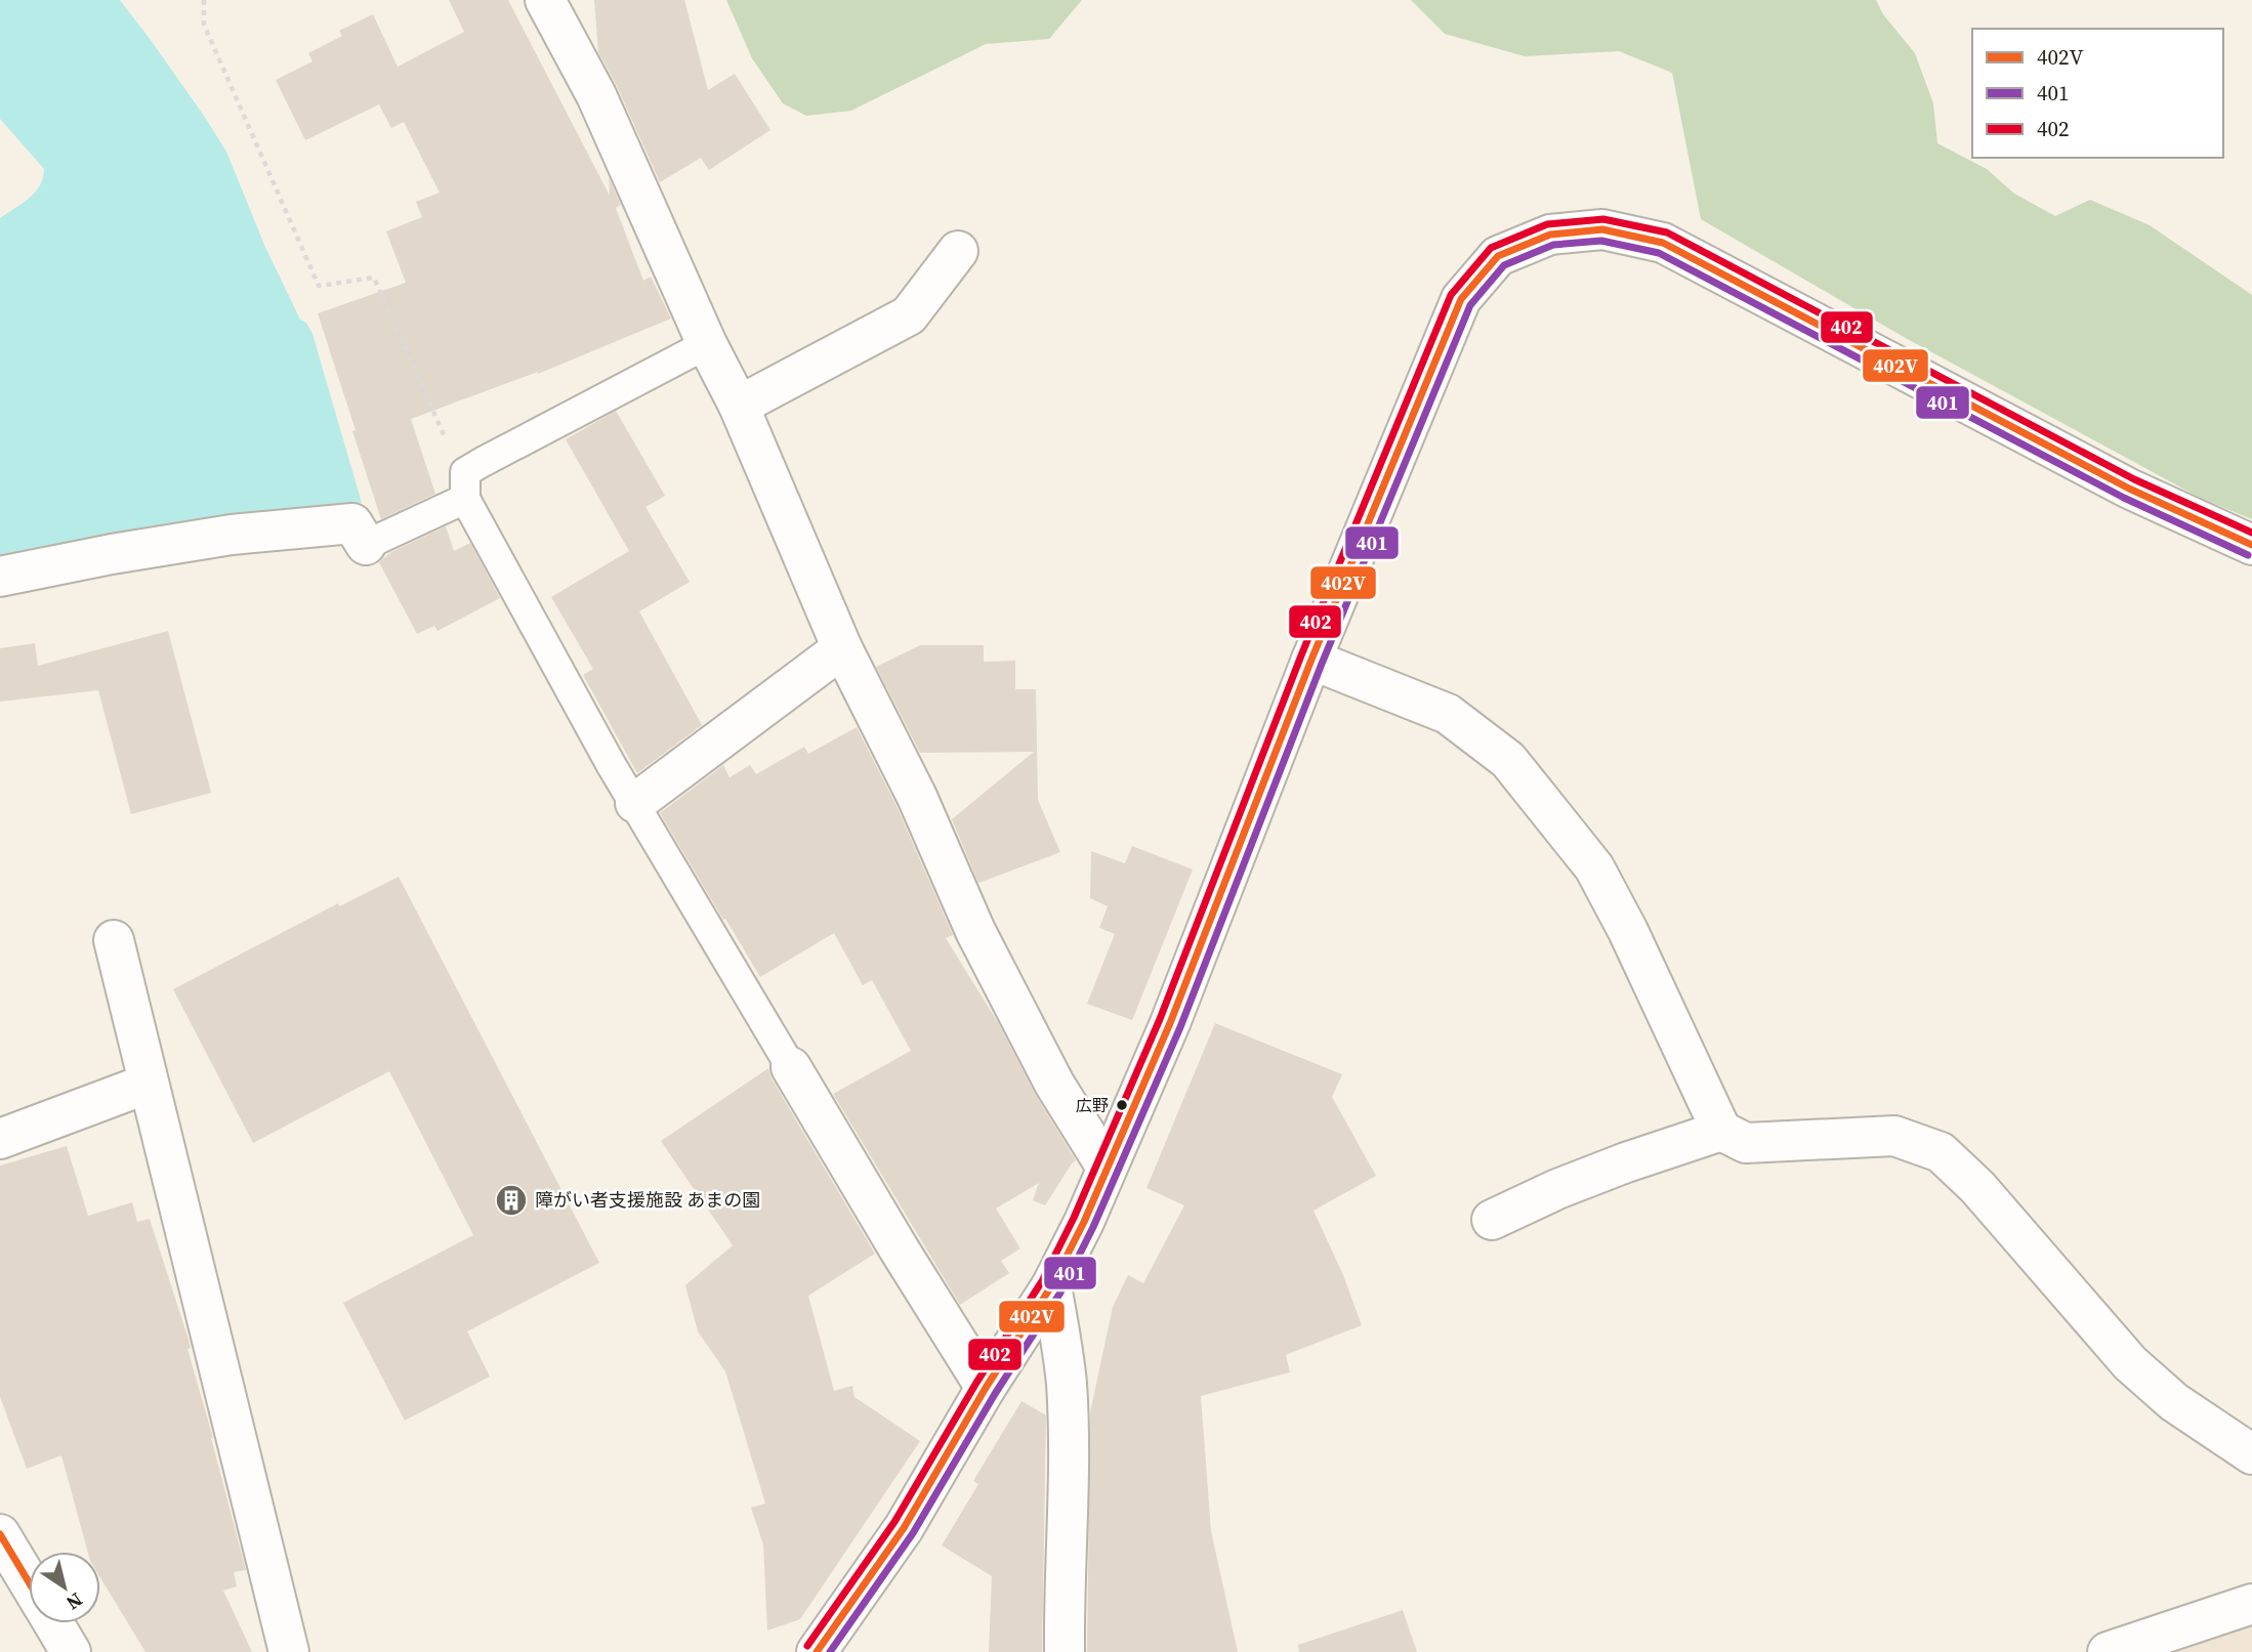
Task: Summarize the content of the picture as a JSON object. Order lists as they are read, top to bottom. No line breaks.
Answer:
{"places":{"other":["広野"],"building":["障がい者支援施設 あまの園"]},"lines":["transit line 402","transit line 402V","transit line 401"],"legend":["402V","401","402"],"north":"bottom right"}
